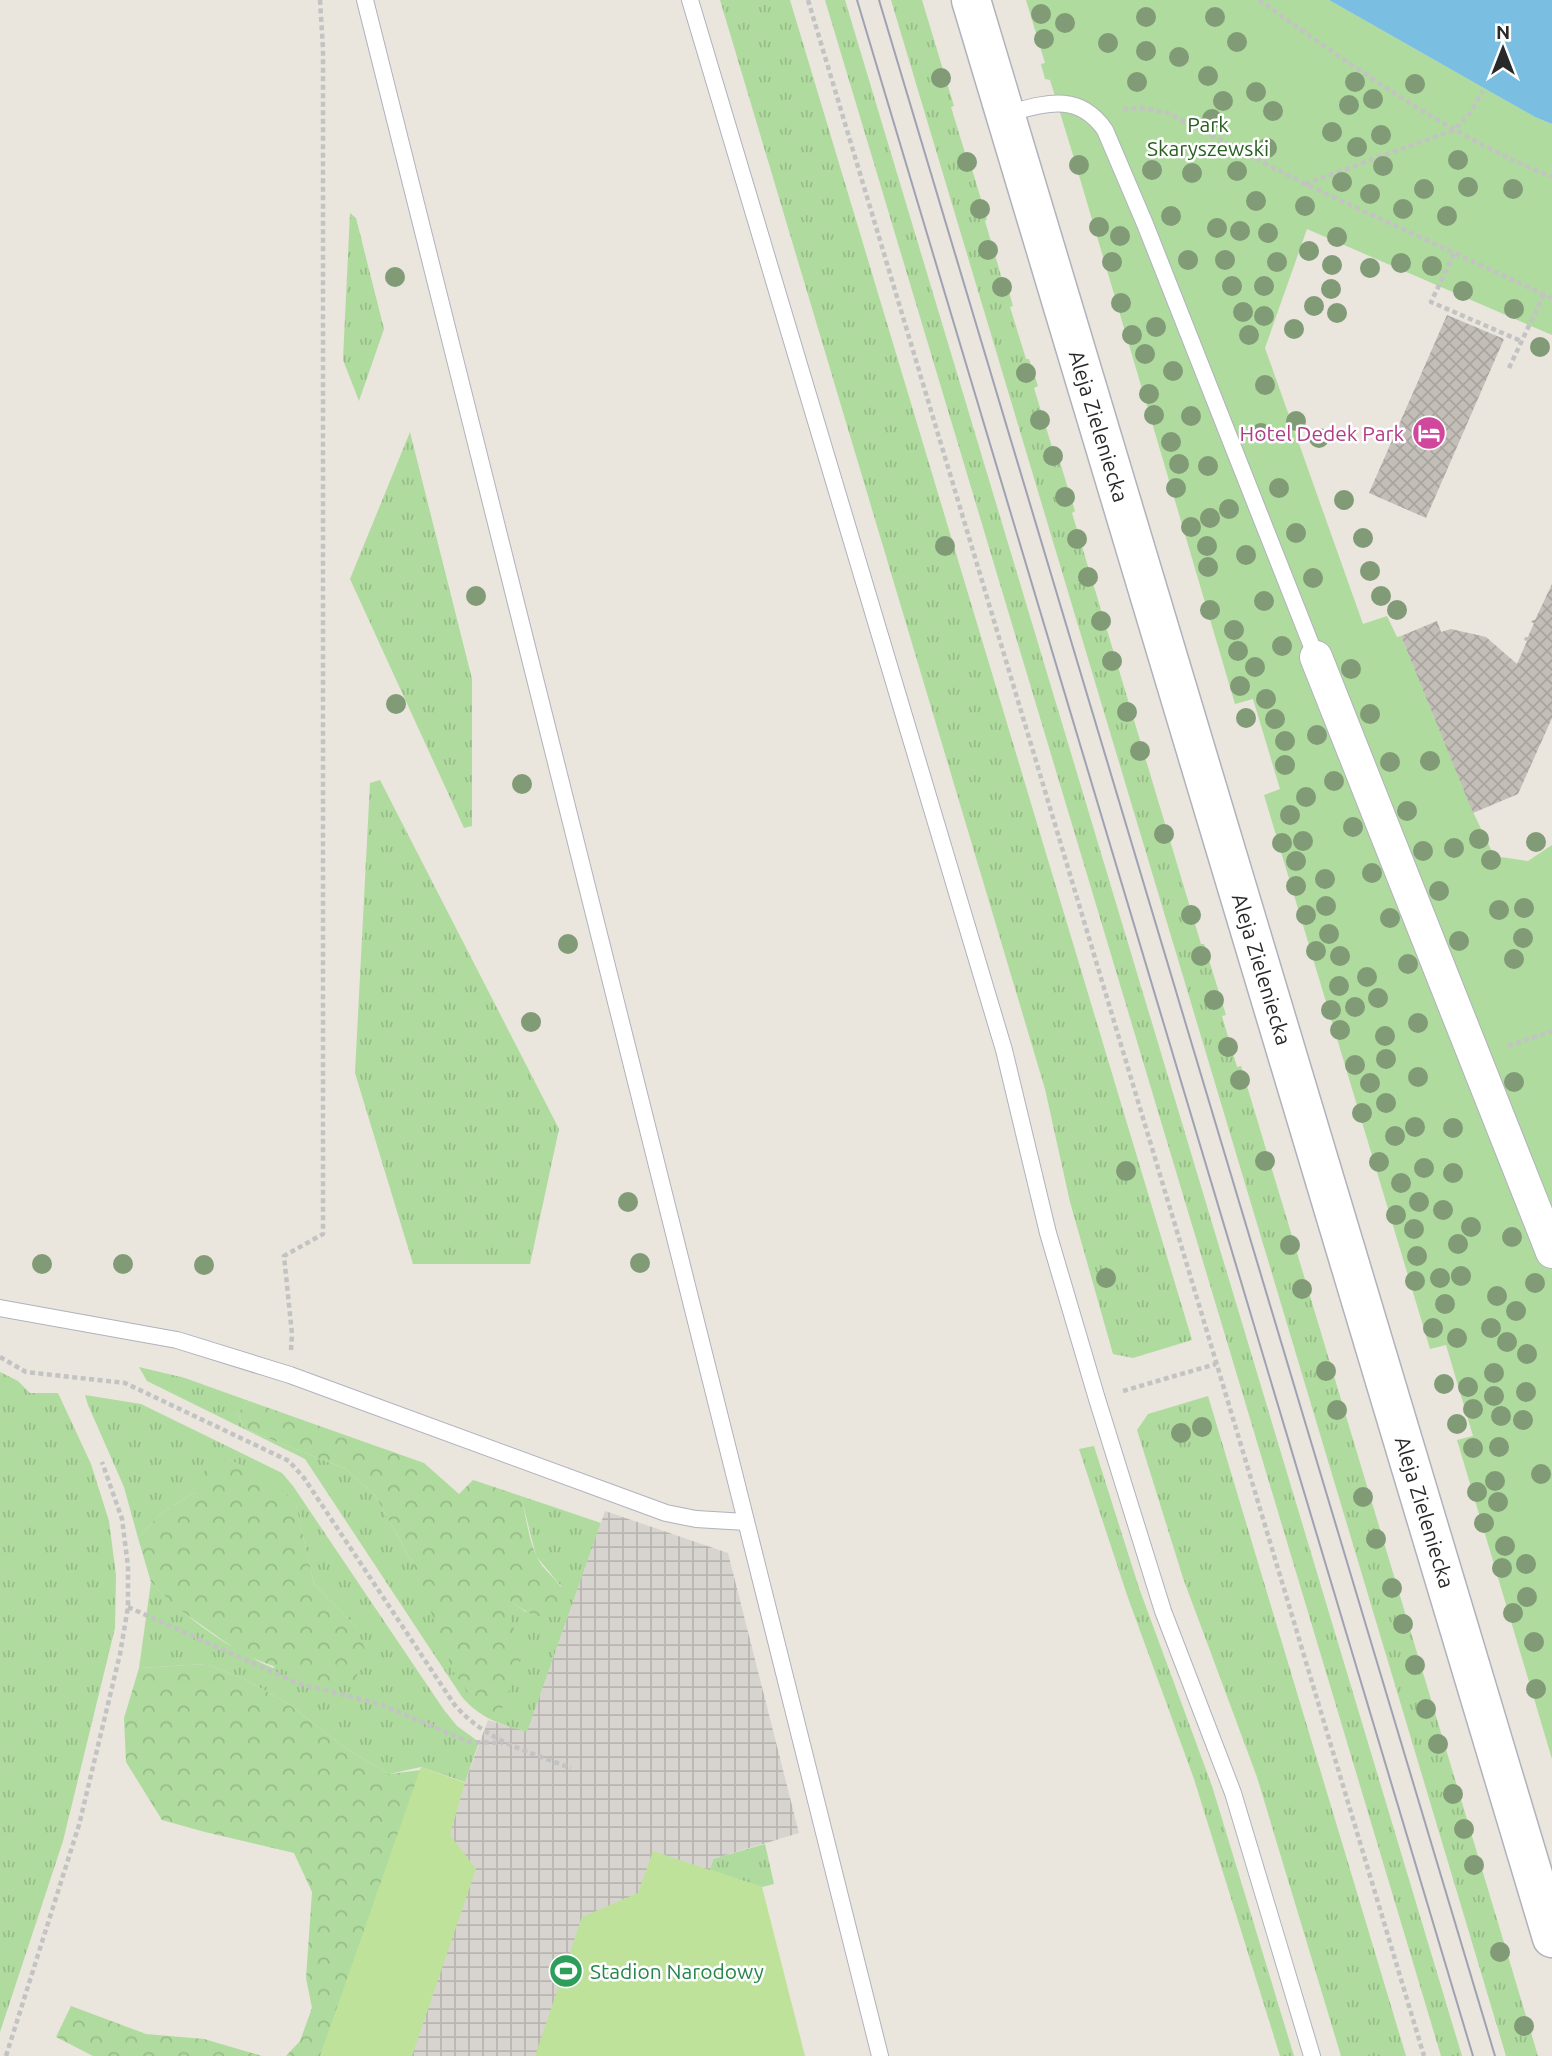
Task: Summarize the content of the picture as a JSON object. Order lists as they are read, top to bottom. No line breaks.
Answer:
{"streets":{"street":["Aleja Zieleniecka"]},"parks":["Park Skaryszewski"],"places":{"hotel":["Hotel Dedek Park"],"sports":["Stadion Narodowy"]},"north":"top"}
